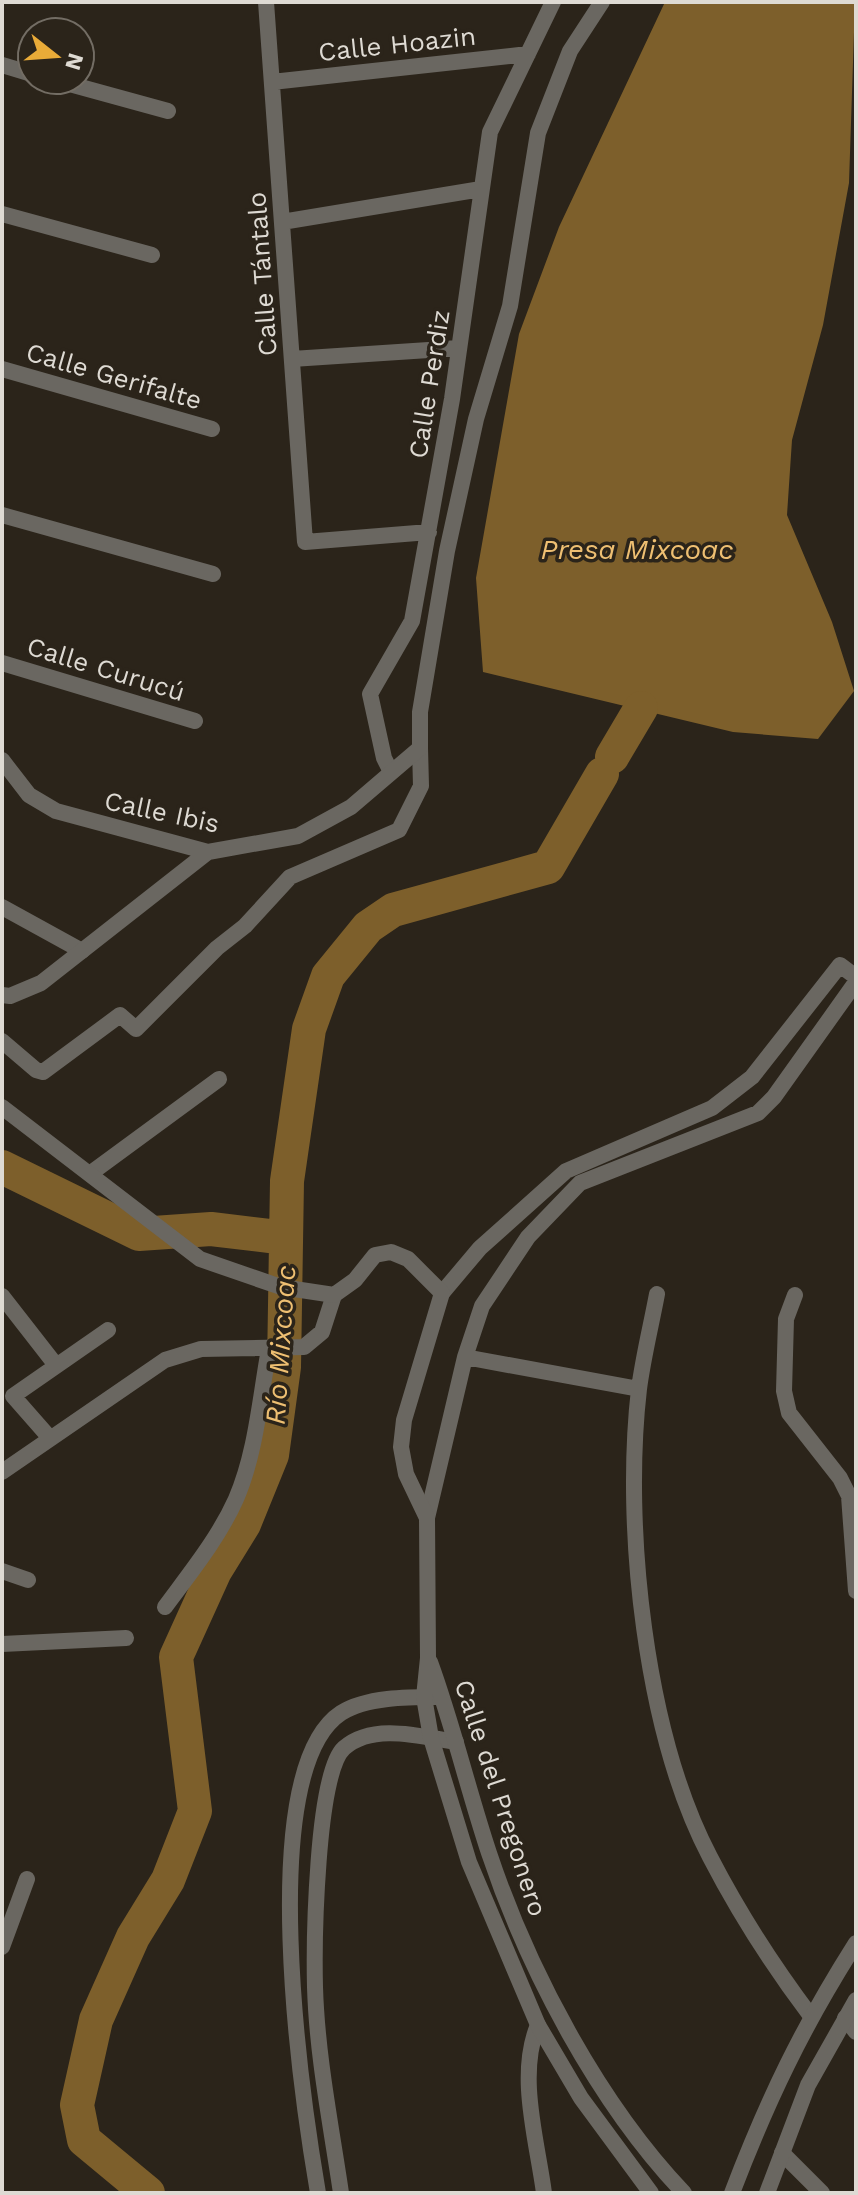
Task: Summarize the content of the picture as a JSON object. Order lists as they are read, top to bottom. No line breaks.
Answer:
{"streets":{"street":["Calle Hoazin","Calle Tántalo","Calle Gerifalte","Calle Perdiz","Calle Curucú","Calle Ibis","Calle del Pregonero"]},"crossings":[["Calle Hoazin","Calle Tántalo"],["Calle Hoazin","Calle Perdiz"],["Calle Tántalo","Calle Perdiz"],["Calle Perdiz","Calle Ibis"]],"water":["Presa Mixcoac","Río Mixcoac"],"north":"right"}
